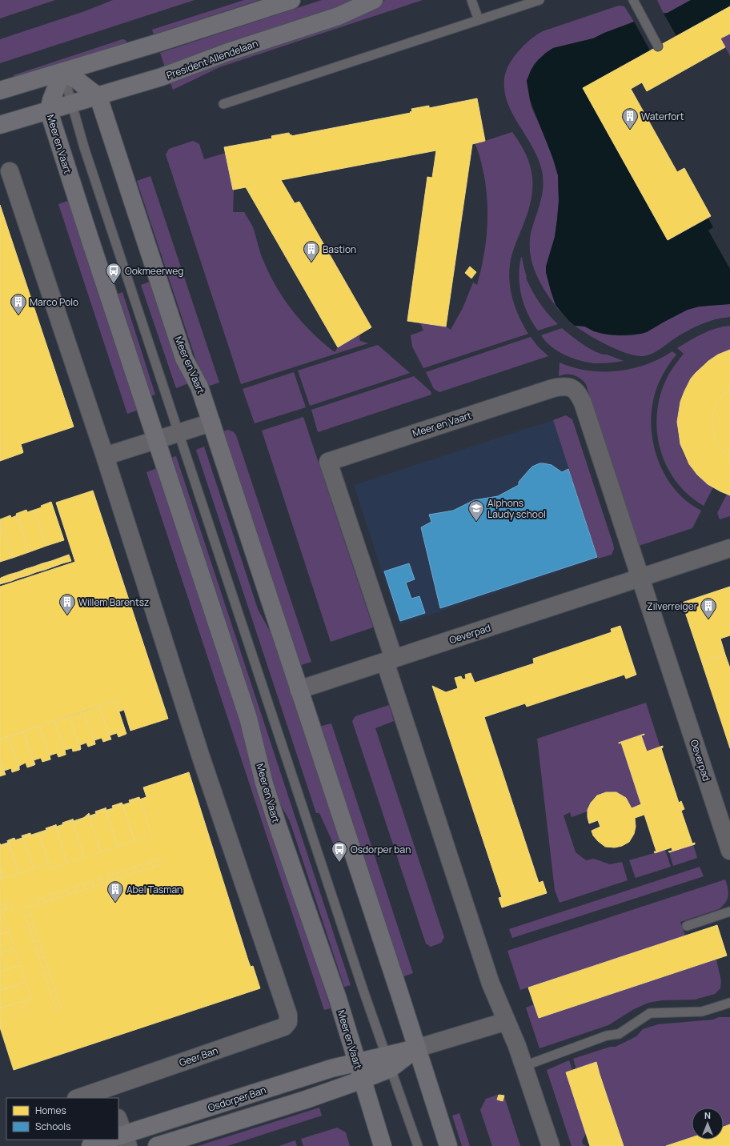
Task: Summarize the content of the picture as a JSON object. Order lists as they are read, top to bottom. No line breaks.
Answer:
{"streets":{"main road":["President Allendelaan","Meer en Vaart","Osdorper Ban"],"street":["Oeverpad","Geer Ban"]},"crossings":[["President Allendelaan","Meer en Vaart"],["Meer en Vaart","Oeverpad"],["Meer en Vaart","Osdorper Ban"]],"places":{"building":["Waterfort","Bastion","Marco Polo","Willem Barentsz","Zilverreiger","Abel Tasman"],"bus stop":["Ookmeerweg","Osdorper ban"],"school or university":["Alphons Laudy school"]},"legend":["Homes","Schools"],"north":"top"}
